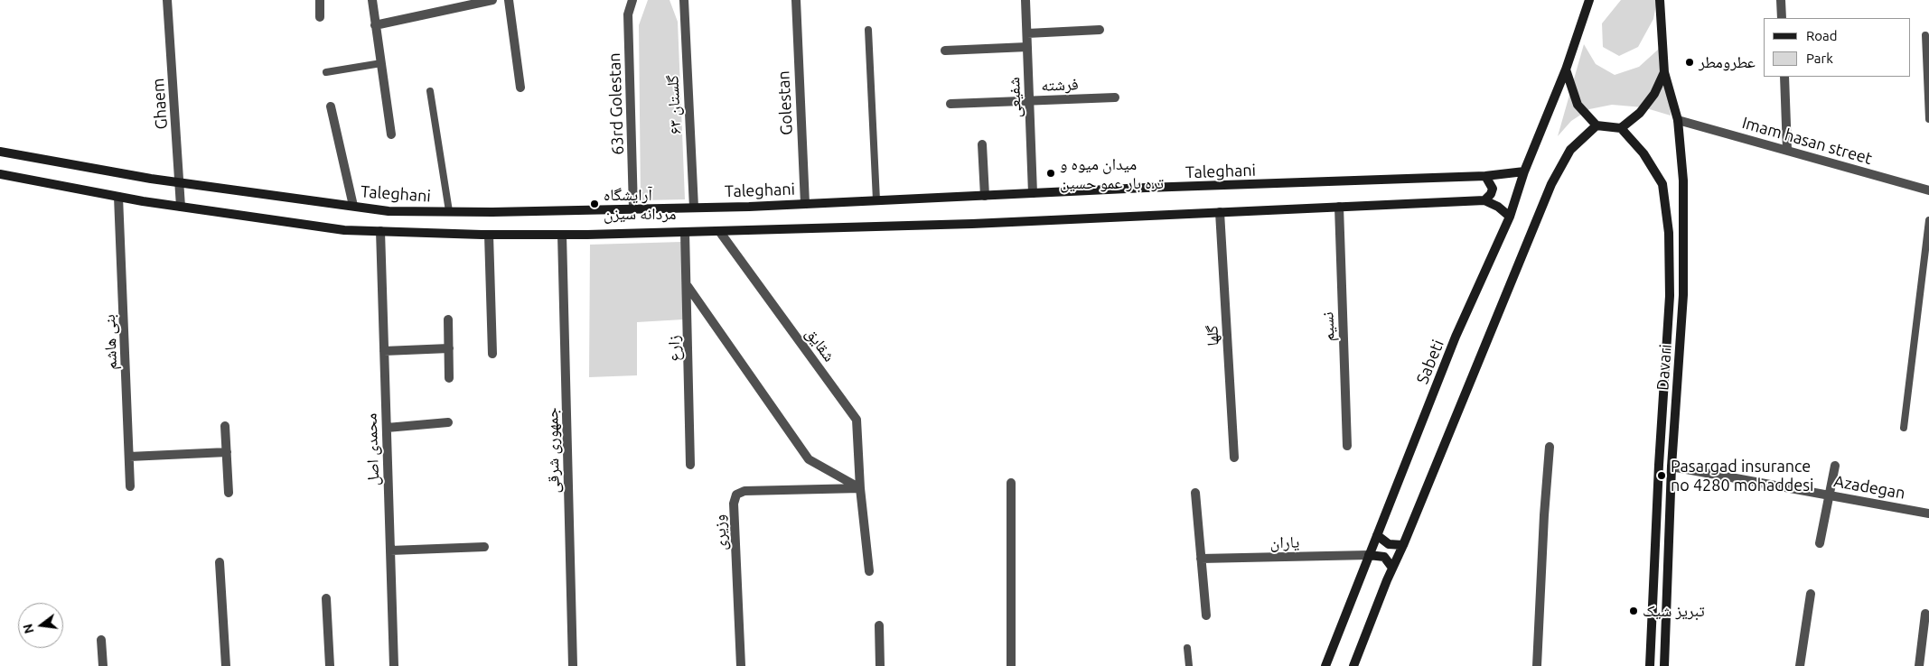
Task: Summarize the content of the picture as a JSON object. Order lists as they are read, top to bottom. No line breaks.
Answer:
{"streets":{"main road":["Taleghani","Sabeti","Davari"],"street":["فرشته","شفیعی","Golestan","Ghaem","63rd Golestan","گلستان ۶۳","Imam hasan street","نسیم","گلها","بنی هاشم","شقایق","زارع","محمدی اصل","جمهوری شرقی","Azadegan","وزیری","یاران"]},"crossings":[["فرشته","شفیعی"],["شفیعی","Taleghani"],["Golestan","Taleghani"],["Ghaem","Taleghani"],["63rd Golestan","Taleghani"],["گلستان ۶۳","Taleghani"],["Imam hasan street","Davari"],["Taleghani","Sabeti"],["شقایق","وزیری"],["Sabeti","یاران"],["Davari","Azadegan"]],"places":["عطرومطر","میدان میوه و تره بار عمو حسین","آرایشگاه مردانه سیزن","Pasargad insurance no 4280 mohaddesi","تبریز شیک"],"legend":["Road","Park"],"north":"left"}
